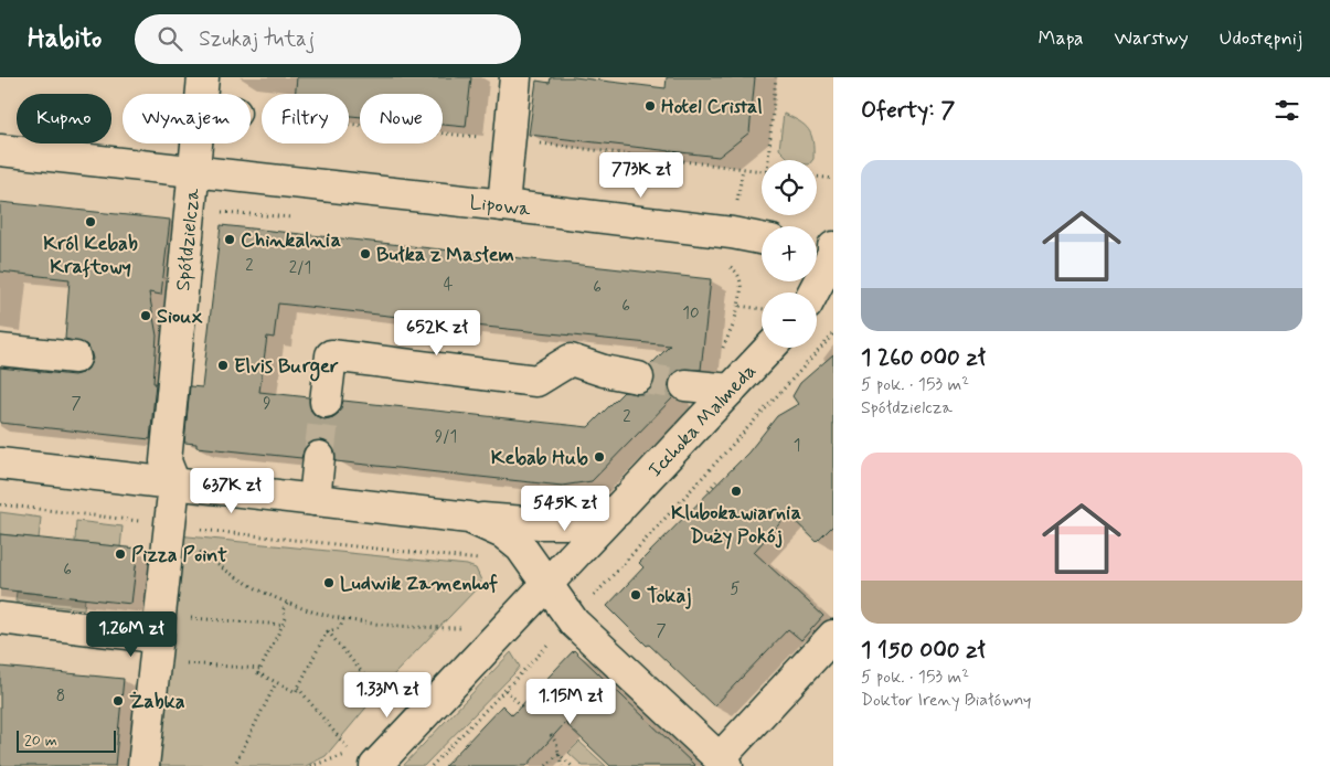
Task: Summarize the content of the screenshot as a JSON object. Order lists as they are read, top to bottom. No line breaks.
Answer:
{"streets":{"street":["Lipowa","Spółdzielcza","Icchoka Malmeda"]},"crossings":[["Lipowa","Spółdzielcza"]],"places":["Hotel Cristal","Król Kebab Kraftowy","Chinkalnia","Bułka z Masłem","Sioux","Elvis Burger","Kebab Hub","Klubokawiarnia Duży Pokój","Pizza Point","Ludwik Zamenhof","Tokaj","Żabka"],"house_numbers":["2","2/1","4","6","6","10","7","9","2","9/1","1","6","5","7","8"],"scale_bar":"20 m","page":{"header":"Habito","search":"Szukaj tutaj","nav":["Mapa","Warstwy","Udostępnij"],"heading":"Oferty: 7","chip":["Kupno","Wynajem","Filtry","Nowe"],"list":[{"name":"1 260 000 zł","note":"5 pok. · 153 m² · Spółdzielcza"},{"name":"1 150 000 zł","note":"5 pok. · 153 m² · Doktor Ireny Białówny"}],"price":["773K zł","652K zł","637K zł","545K zł","1.26M zł","1.33M zł","1.15M zł"],"map_buttons":["+","−"],"scale":"20 m"}}
